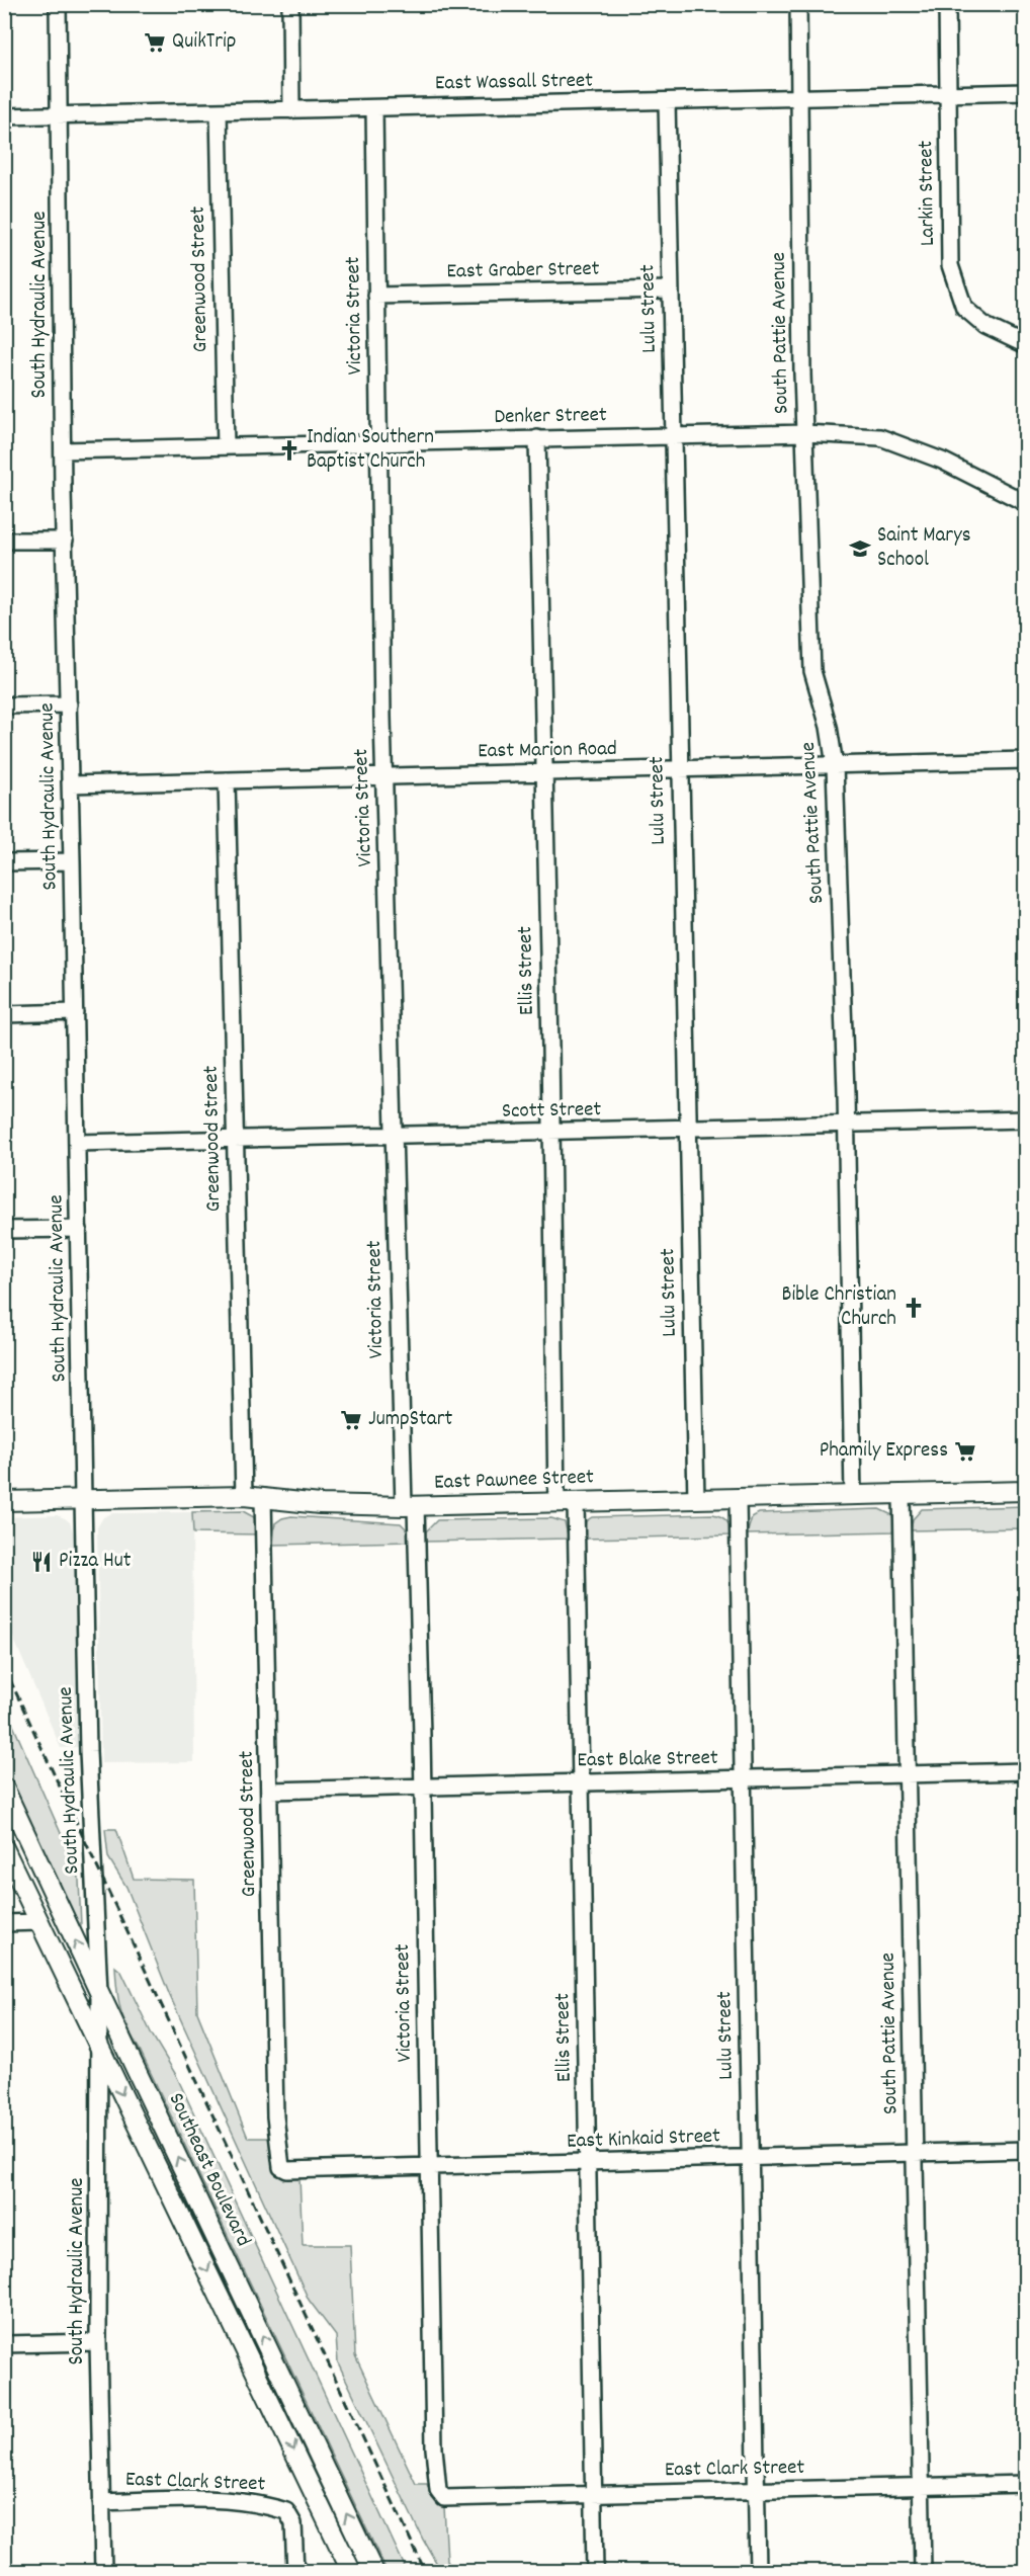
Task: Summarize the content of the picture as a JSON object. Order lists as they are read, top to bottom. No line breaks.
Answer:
{"streets":{"main road":["East Pawnee Street","Southeast Boulevard"],"street":["East Wassall Street","Larkin Street","East Graber Street","Greenwood Street","South Hydraulic Avenue","Lulu Street","Victoria Street","South Pattie Avenue","Denker Street","East Marion Road","Ellis Street","Scott Street","East Blake Street","East Kinkaid Street","East Clark Street"]},"crossings":[["East Wassall Street","Larkin Street"],["East Wassall Street","Greenwood Street"],["East Wassall Street","South Hydraulic Avenue"],["East Wassall Street","Lulu Street"],["East Wassall Street","Victoria Street"],["East Wassall Street","South Pattie Avenue"],["East Graber Street","Lulu Street"],["East Graber Street","Victoria Street"],["Greenwood Street","Denker Street"],["Greenwood Street","East Marion Road"],["Greenwood Street","Scott Street"],["Greenwood Street","East Pawnee Street"],["Greenwood Street","East Blake Street"],["Greenwood Street","East Kinkaid Street"],["South Hydraulic Avenue","Denker Street"],["South Hydraulic Avenue","East Marion Road"],["South Hydraulic Avenue","Scott Street"],["South Hydraulic Avenue","East Pawnee Street"],["South Hydraulic Avenue","Southeast Boulevard"],["South Hydraulic Avenue","East Clark Street"],["Lulu Street","Denker Street"],["Lulu Street","East Marion Road"],["Lulu Street","Scott Street"],["Lulu Street","East Pawnee Street"],["Lulu Street","East Blake Street"],["Lulu Street","East Kinkaid Street"],["Lulu Street","East Clark Street"],["Victoria Street","Denker Street"],["Victoria Street","East Marion Road"],["Victoria Street","Scott Street"],["Victoria Street","East Pawnee Street"],["Victoria Street","East Blake Street"],["Victoria Street","East Kinkaid Street"],["Victoria Street","East Clark Street"],["South Pattie Avenue","Denker Street"],["South Pattie Avenue","East Marion Road"],["South Pattie Avenue","Scott Street"],["South Pattie Avenue","East Pawnee Street"],["South Pattie Avenue","East Blake Street"],["South Pattie Avenue","East Kinkaid Street"],["South Pattie Avenue","East Clark Street"],["Denker Street","Ellis Street"],["East Marion Road","Ellis Street"],["Ellis Street","Scott Street"],["Ellis Street","East Pawnee Street"],["Ellis Street","East Blake Street"],["Ellis Street","East Kinkaid Street"],["Ellis Street","East Clark Street"]],"places":{"supermarket":["QuikTrip","JumpStart","Phamily Express"],"church":["Indian Southern Baptist Church","Bible Christian Church"],"school or university":["Saint Marys School"],"restaurant":["Pizza Hut"]}}
